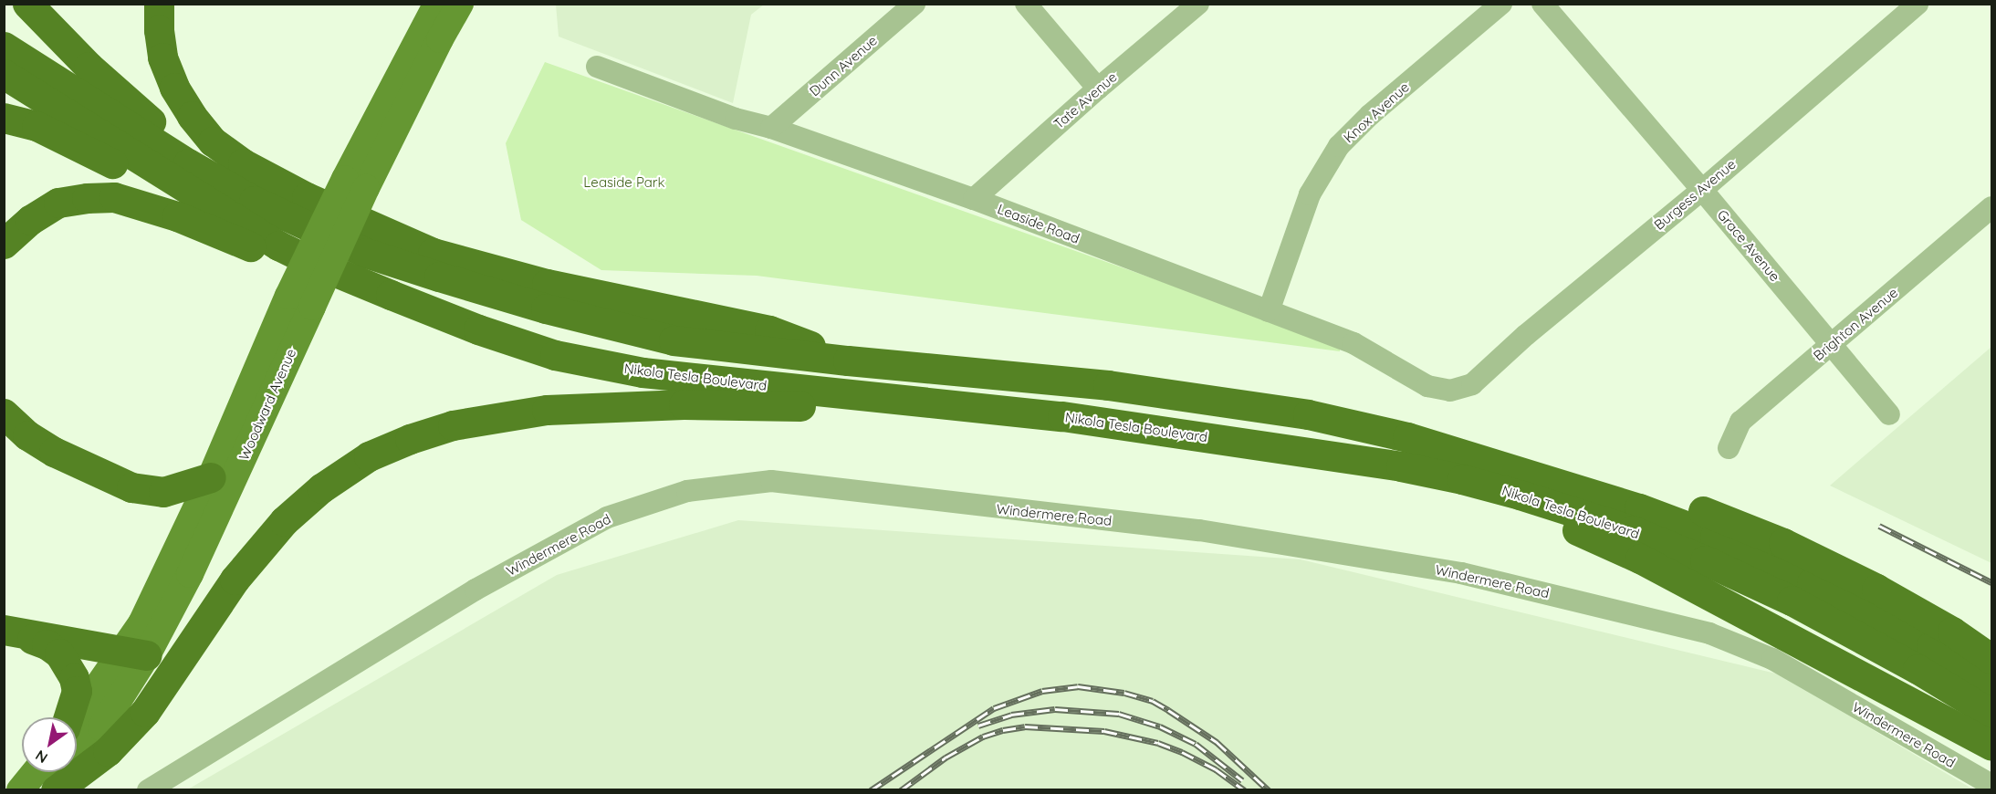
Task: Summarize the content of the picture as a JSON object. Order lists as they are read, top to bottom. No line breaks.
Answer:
{"streets":{"highway":["Nikola Tesla Boulevard"],"main road":["Woodward Avenue"],"street":["Dunn Avenue","Tate Avenue","Knox Avenue","Burgess Avenue","Leaside Road","Grace Avenue","Brighton Avenue","Windermere Road"]},"crossings":[["Dunn Avenue","Leaside Road"],["Tate Avenue","Leaside Road"],["Knox Avenue","Leaside Road"],["Burgess Avenue","Leaside Road"],["Burgess Avenue","Grace Avenue"],["Grace Avenue","Brighton Avenue"]],"parks":["Leaside Park"],"north":"bottom left"}
